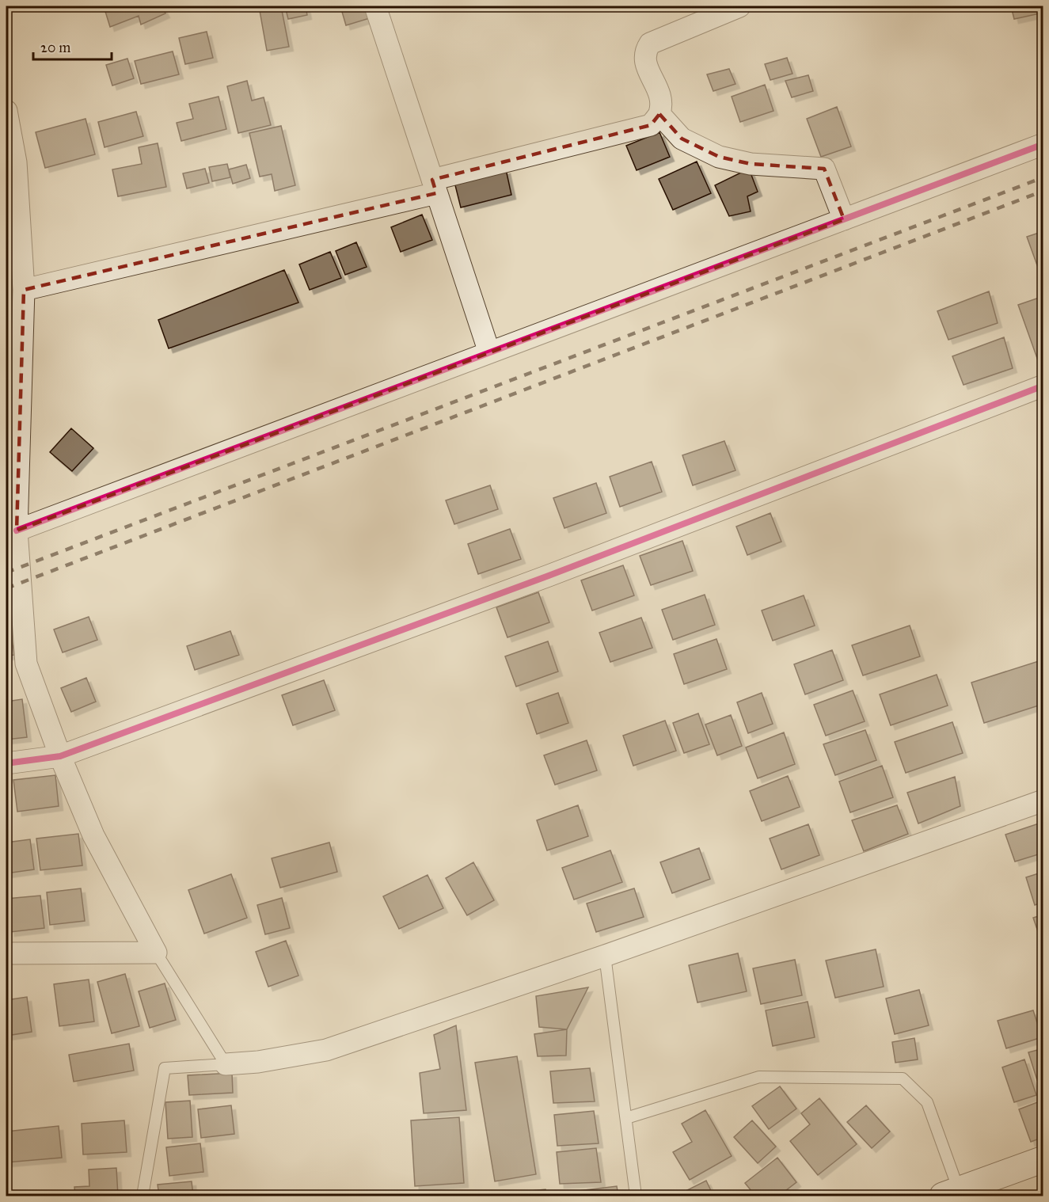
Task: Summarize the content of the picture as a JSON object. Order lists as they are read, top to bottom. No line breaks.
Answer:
{"scale_bar":"20 m"}
